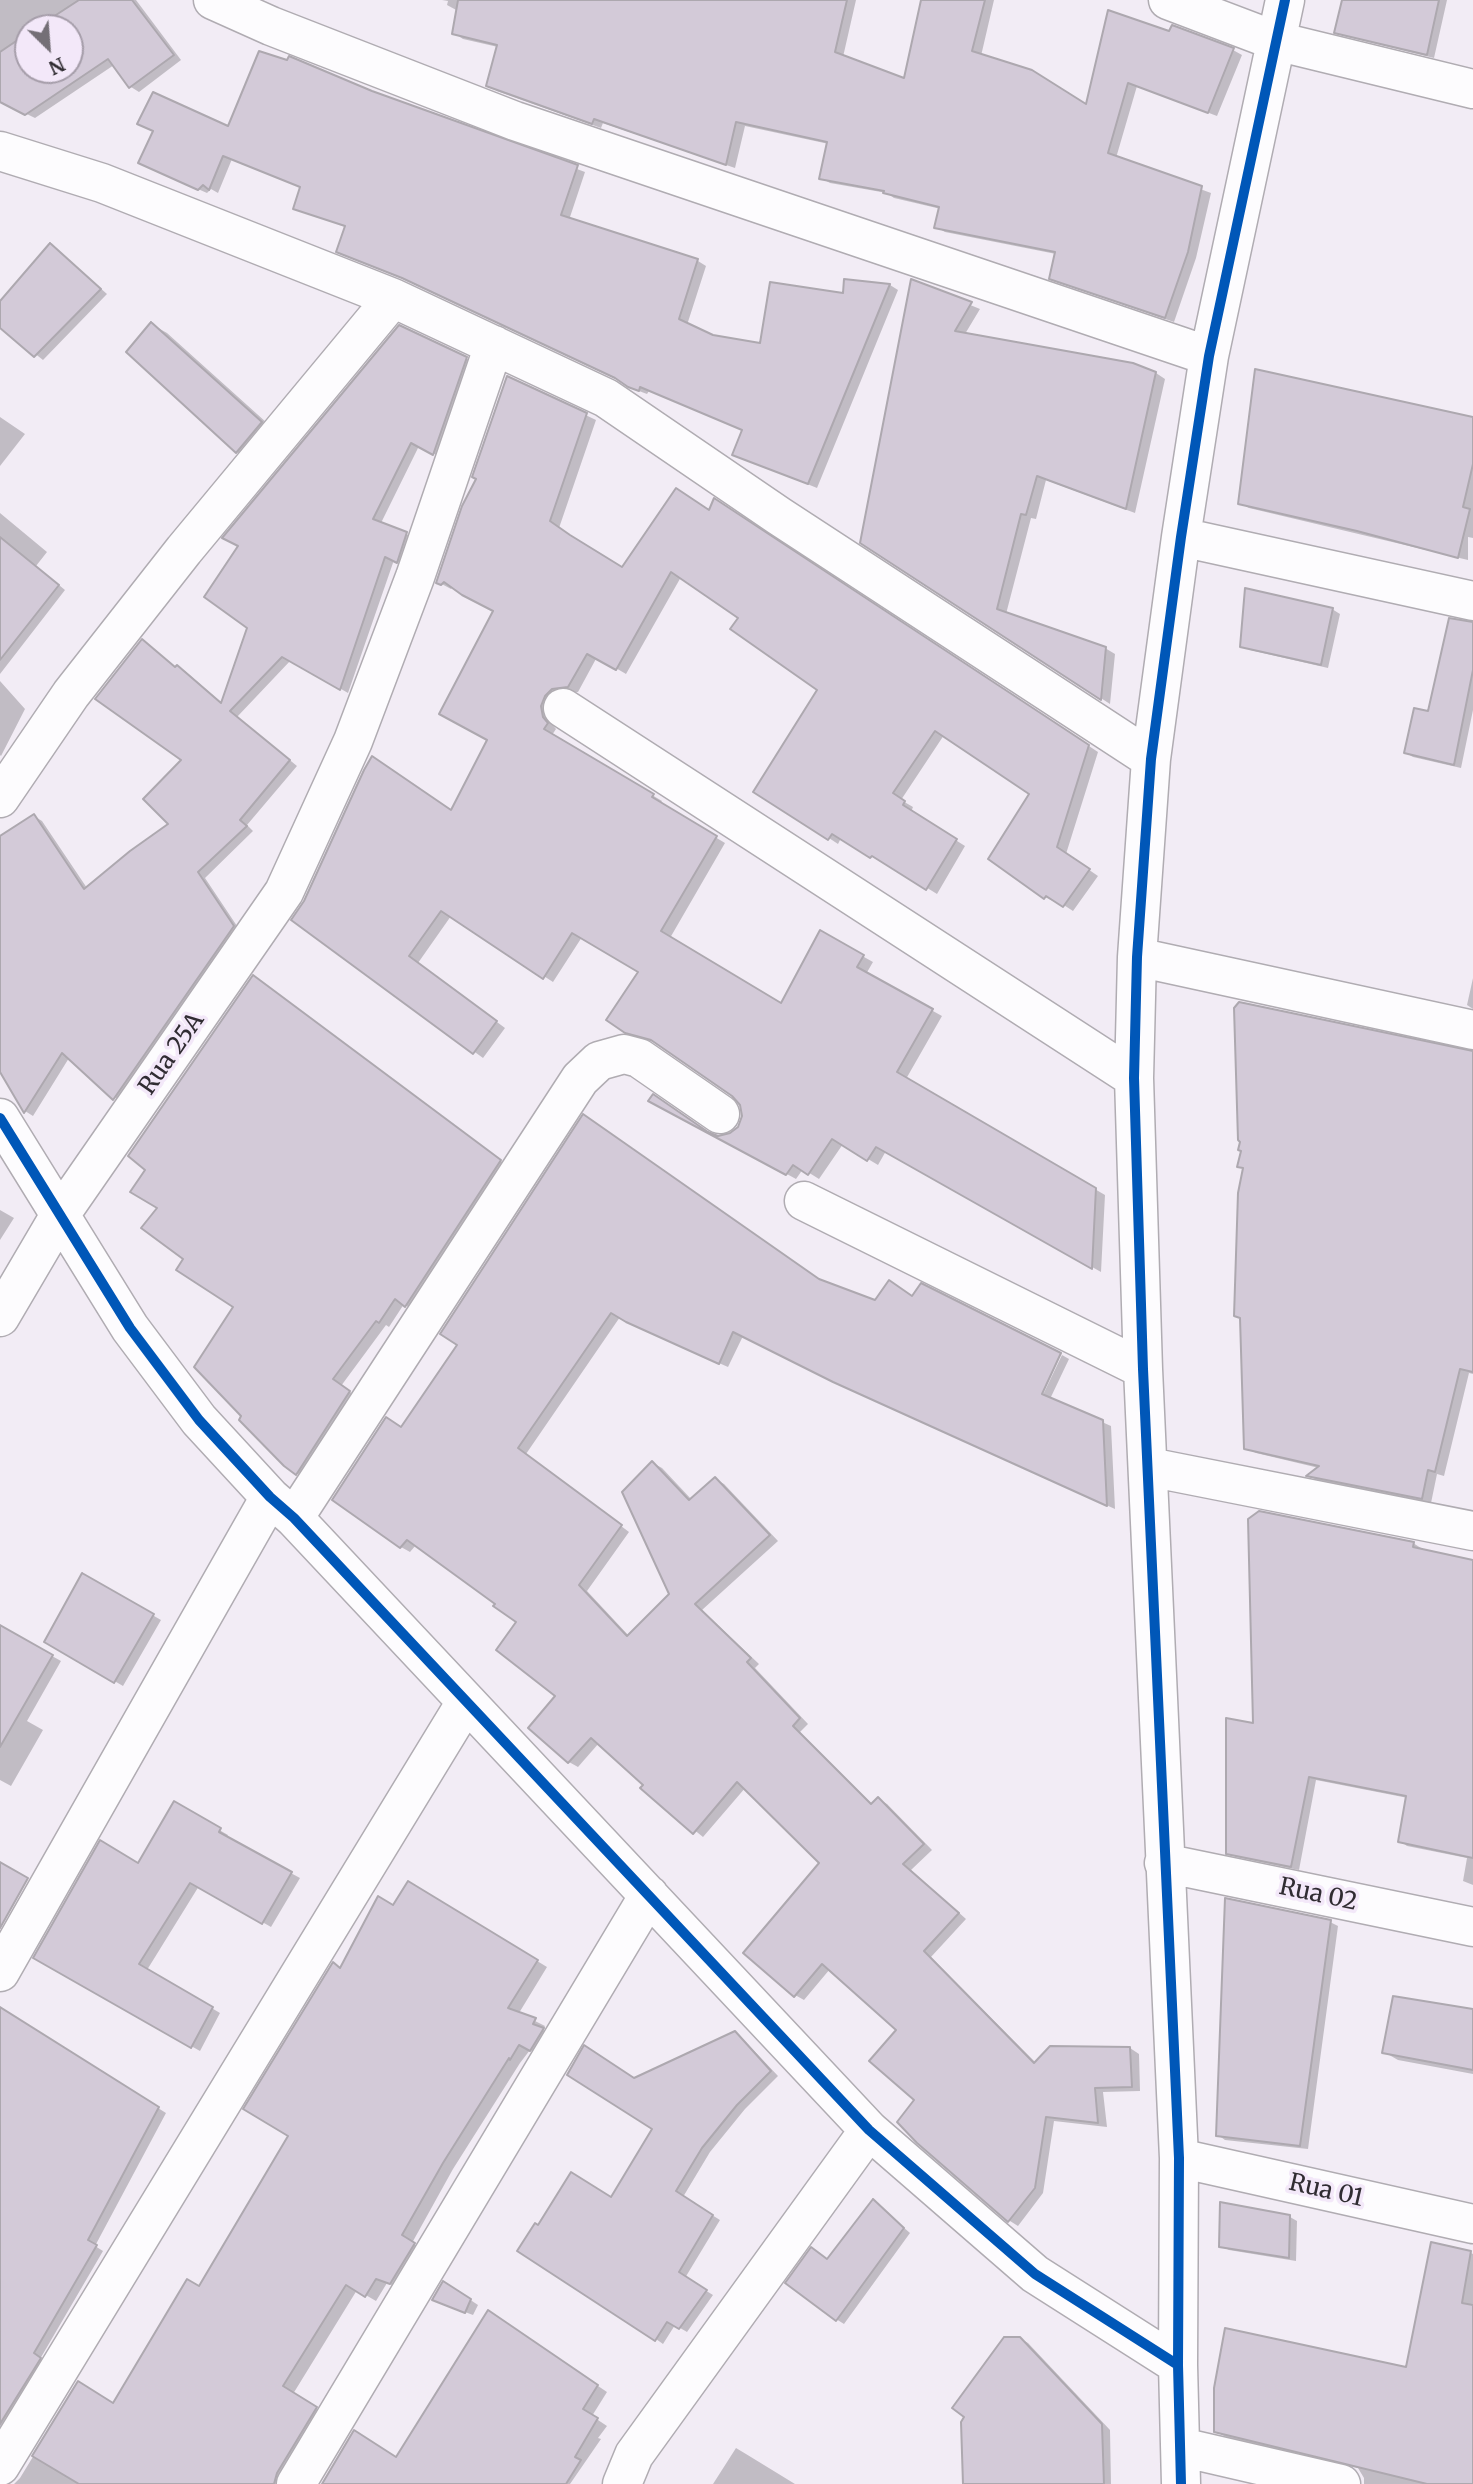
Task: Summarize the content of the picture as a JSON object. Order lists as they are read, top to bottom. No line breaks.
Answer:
{"streets":{"street":["Rua 25A","Rua 02","Rua 01"]},"north":"bottom right"}
